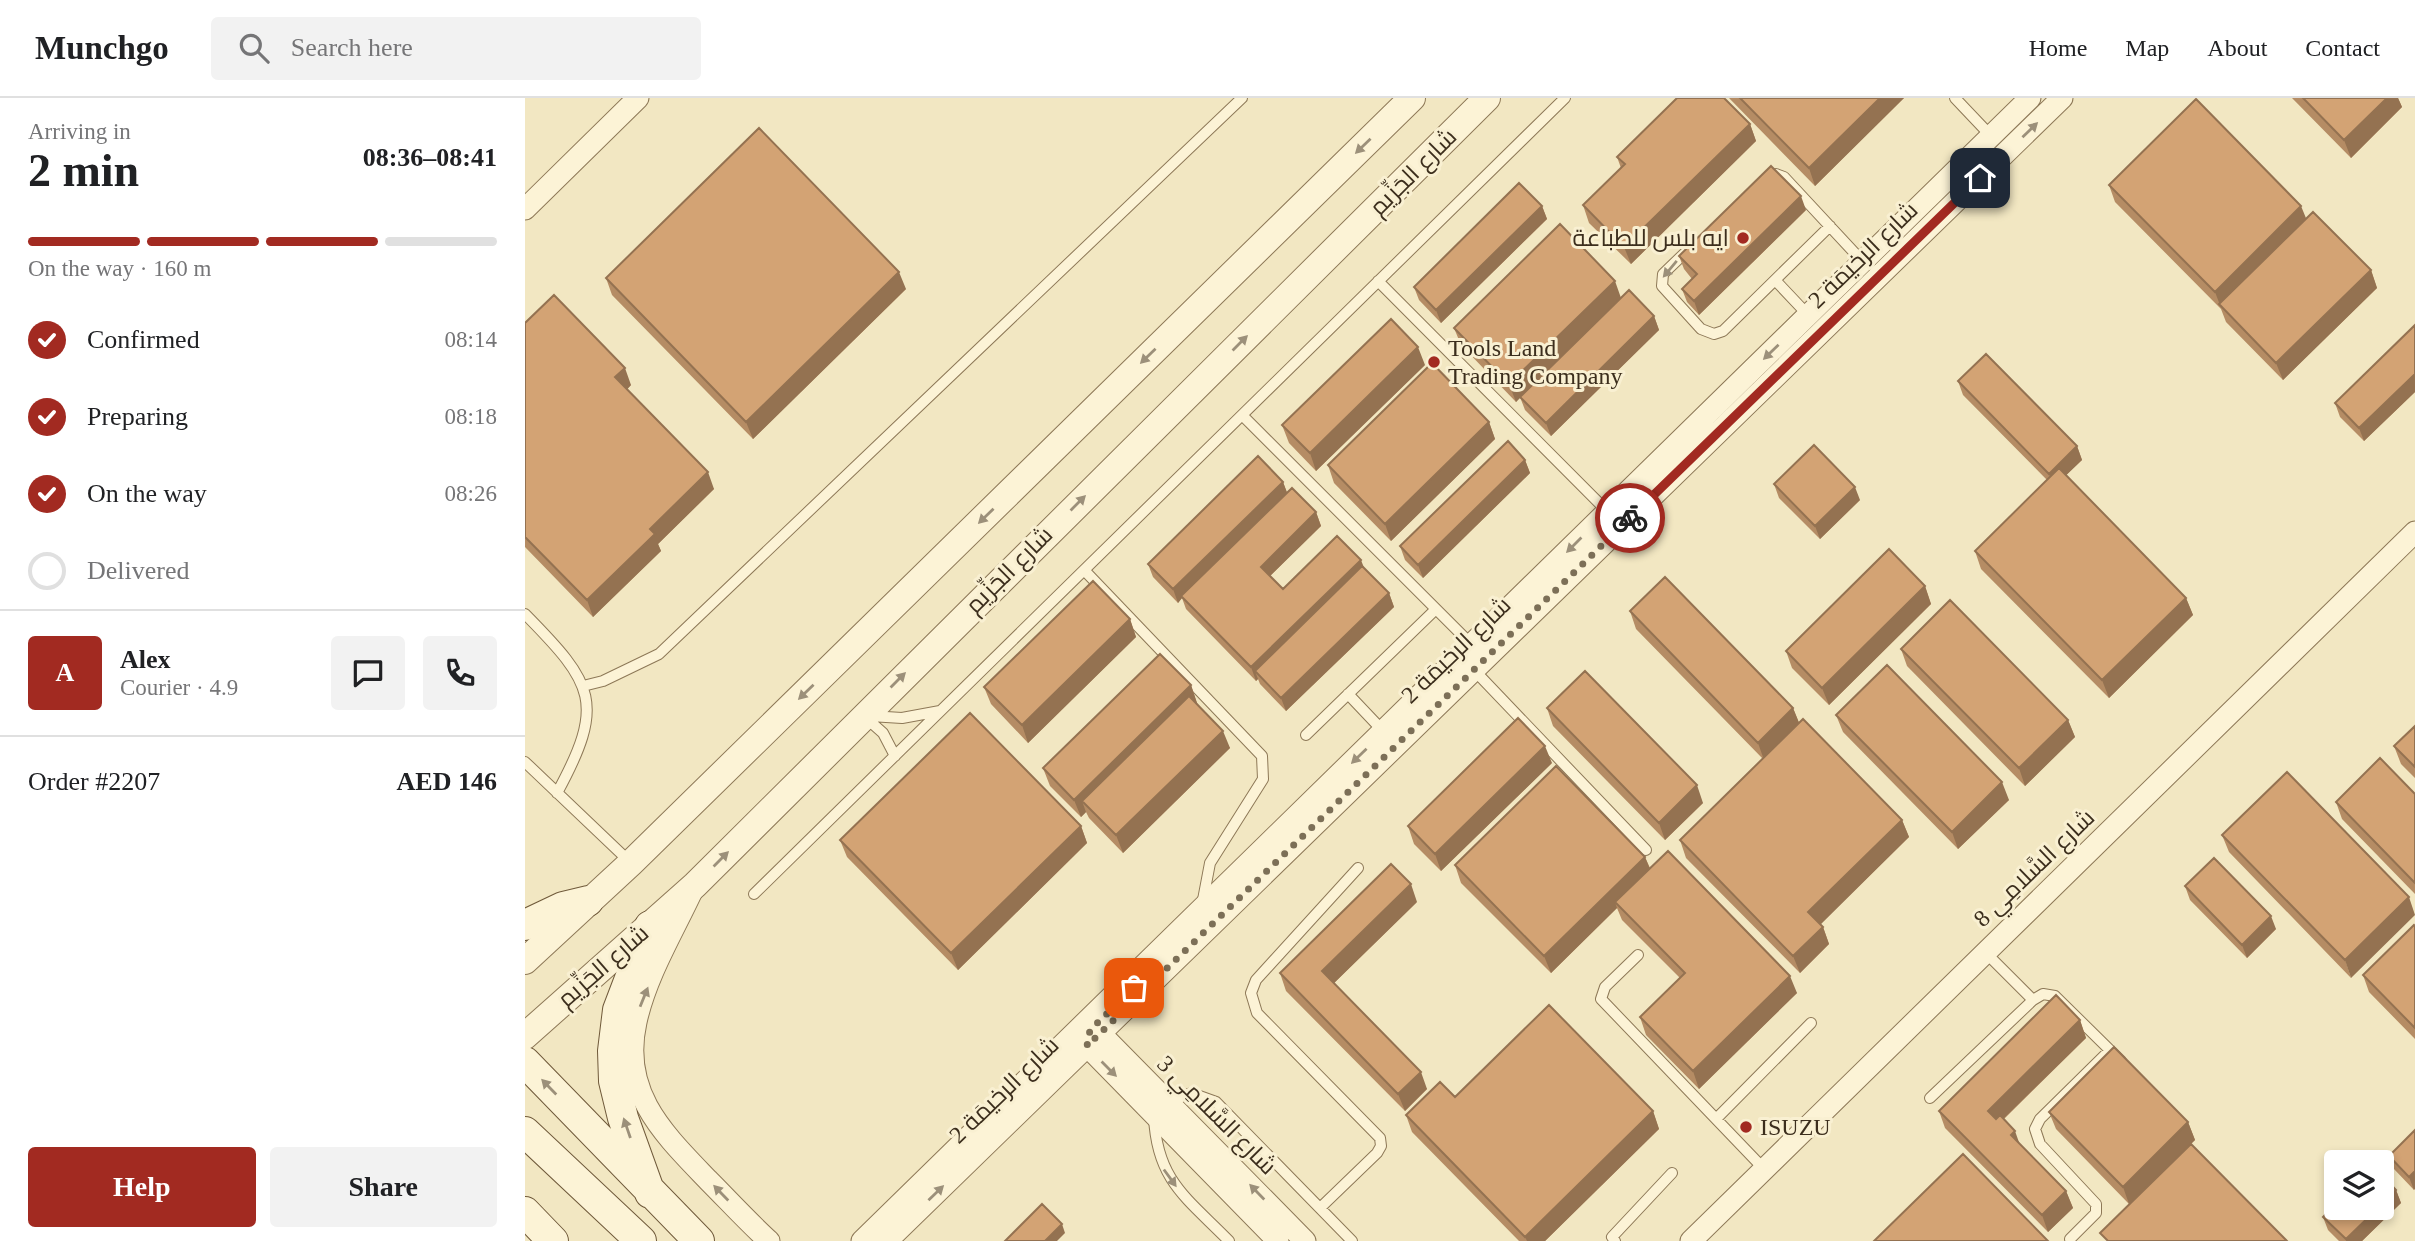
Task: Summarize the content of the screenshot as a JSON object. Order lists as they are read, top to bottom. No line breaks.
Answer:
{"streets":{"street":["شارع الجَزِّيم","شارع الرخيمَة 2","شارع السَّلامِي 8","شارع السَّلامِي 3"]},"crossings":[["شارع الرخيمَة 2","شارع السَّلامِي 3"]],"places":["ايه بلس للطباعة","Tools Land Trading Company","ISUZU"],"page":{"header":"Munchgo","search":"Search here","nav":["Home","Map","About","Contact"],"heading":["2 min","Arriving in","08:36–08:41"],"panel":["Alex","Courier · 4.9","Order #2207","AED 146"],"bar":"On the way · 160 m","list":[["Confirmed","08:14"],["Preparing","08:18"],["On the way","08:26"],"Delivered"],"round":"A","buttons":["Help","Share"]}}
